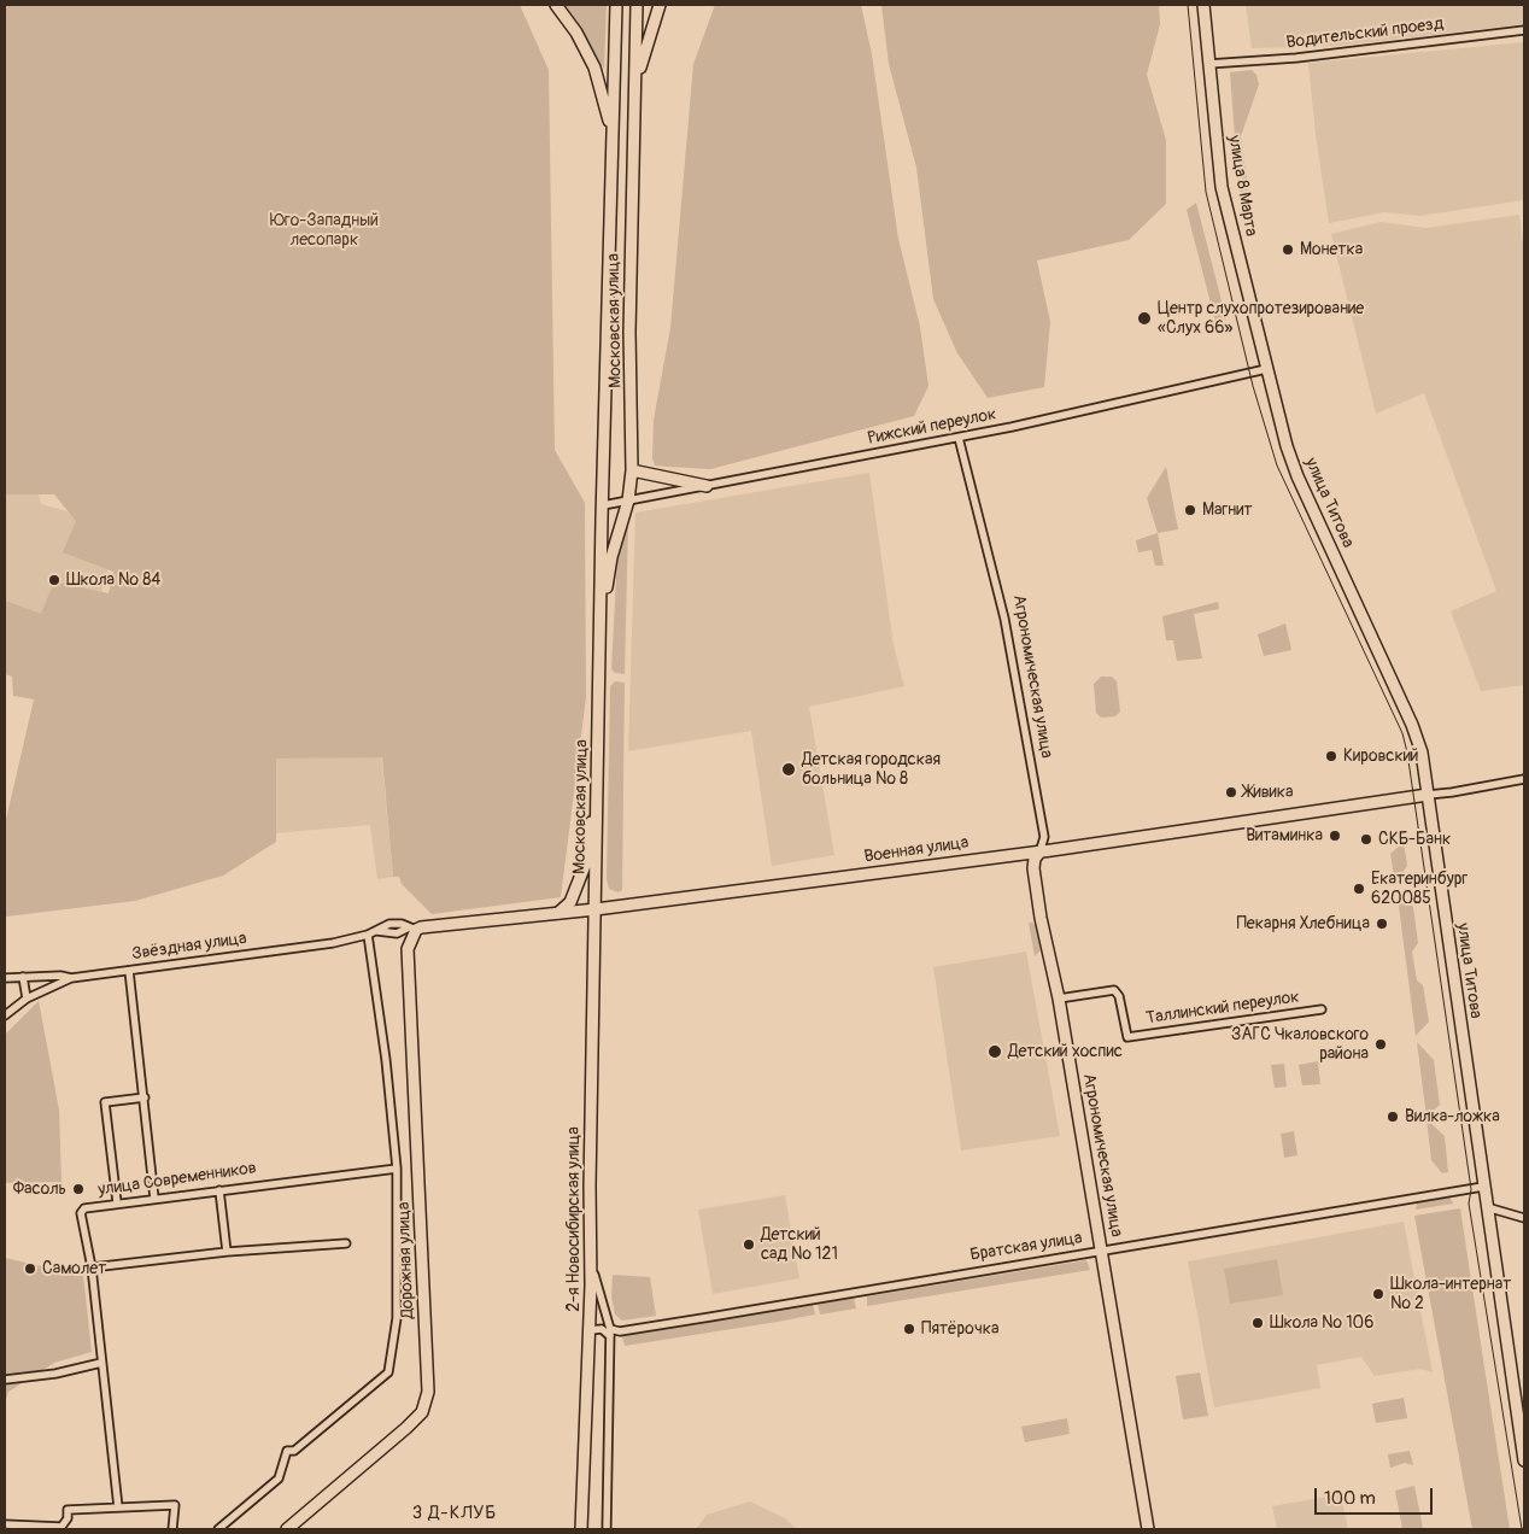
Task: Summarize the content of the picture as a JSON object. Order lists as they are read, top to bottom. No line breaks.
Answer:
{"streets":{"main road":["улица 8 Марта","Московская улица","улица Титова","Агрономическая улица","Военная улица","2-я Новосибирская улица","Дорожная улица"],"street":["Водительский проезд","Рижский переулок","Звёздная улица","Таллинский переулок","улица Современников","Братская улица"]},"crossings":[["Водительский проезд","улица 8 Марта"],["улица 8 Марта","Рижский переулок"],["улица 8 Марта","улица Титова"],["Московская улица","Рижский переулок"],["Московская улица","Военная улица"],["Московская улица","2-я Новосибирская улица"],["Рижский переулок","улица Титова"],["Рижский переулок","Агрономическая улица"],["улица Титова","Военная улица"],["улица Титова","Братская улица"],["Агрономическая улица","Военная улица"],["Агрономическая улица","Таллинский переулок"],["Агрономическая улица","Братская улица"],["Военная улица","Звёздная улица"],["Военная улица","2-я Новосибирская улица"],["Военная улица","Дорожная улица"],["2-я Новосибирская улица","Братская улица"]],"districts":["3 Д-КЛУБ"],"parks":["Юго-Западный лесопарк"],"places":["Монетка","Центр слухопротезирование «Слух 66»","Магнит","Школа № 84","Кировский","Детская городская больница № 8","Живика","Витаминка","СКБ-Банк","Екатеринбург 620085","Пекарня Хлебница","ЗАГС Чкаловского района","Детский хоспис","Вилка-ложка","Фасоль","Детский сад № 121","Самолет","Школа-интернат № 2","Школа № 106","Пятёрочка"],"scale_bar":"100 m"}
